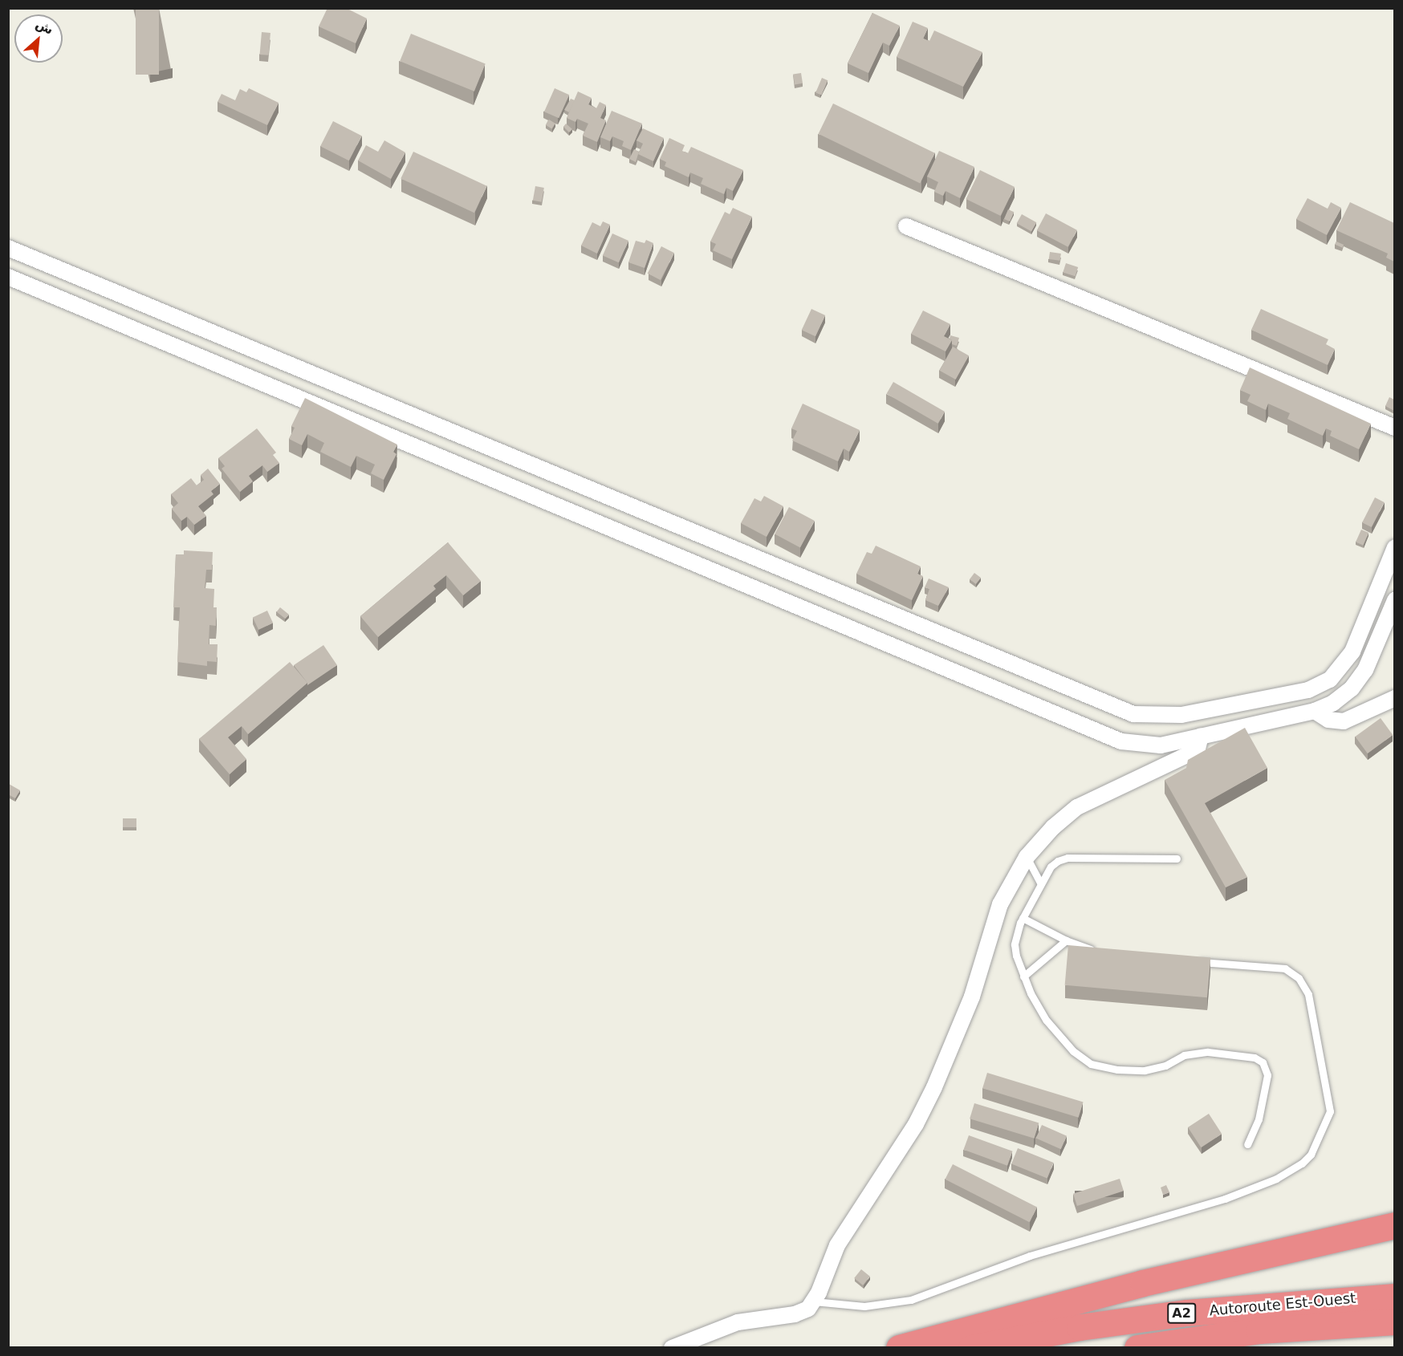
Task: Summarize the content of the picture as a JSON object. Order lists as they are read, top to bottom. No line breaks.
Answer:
{"streets":{"highway":["Autoroute Est-Ouest","A2"]},"north":"top right"}
